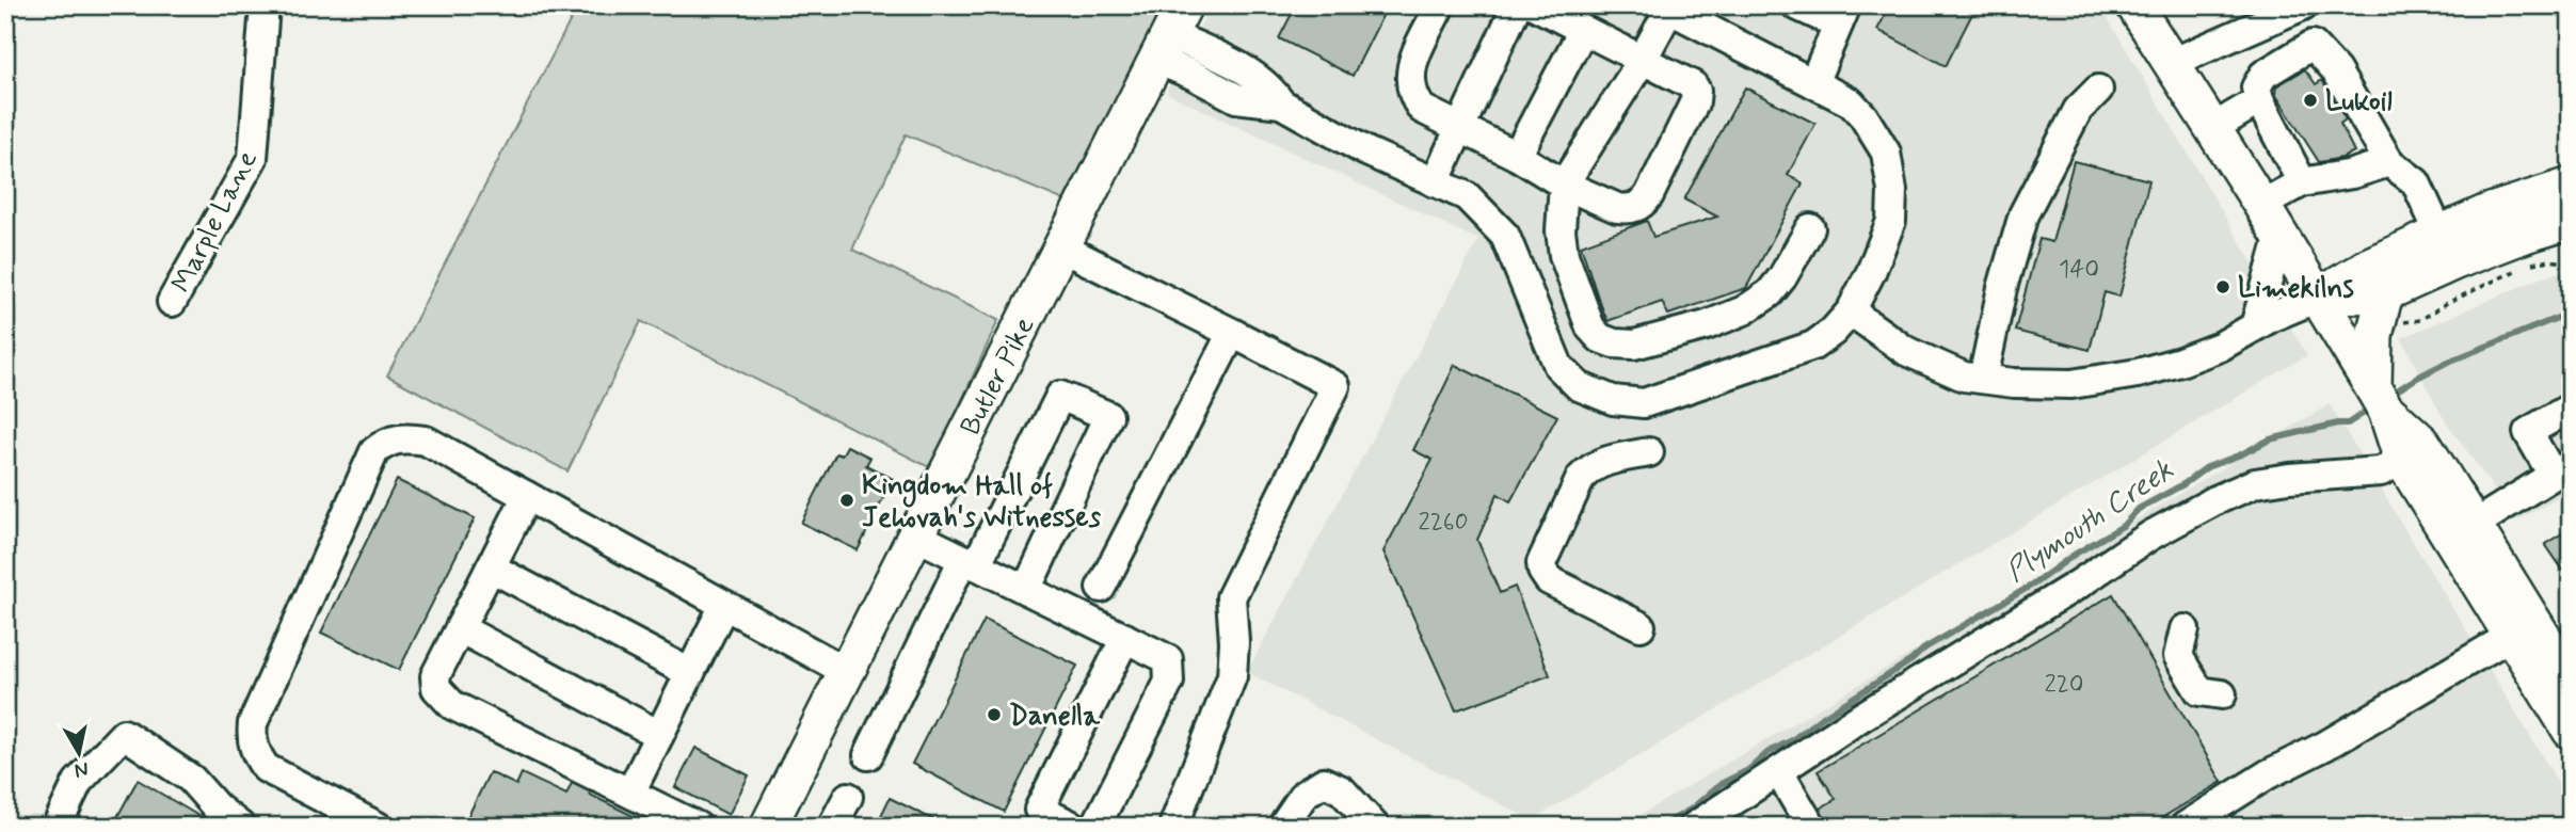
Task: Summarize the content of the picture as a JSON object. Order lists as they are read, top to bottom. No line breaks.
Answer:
{"streets":{"main road":["Butler Pike"],"street":["Marple Lane"]},"water":["Plymouth Creek"],"places":["Lukoil","Limekilns","Kingdom Hall of Jehovah's Witnesses","Danella"],"house_numbers":["140","2260","220"],"north":"bottom"}
